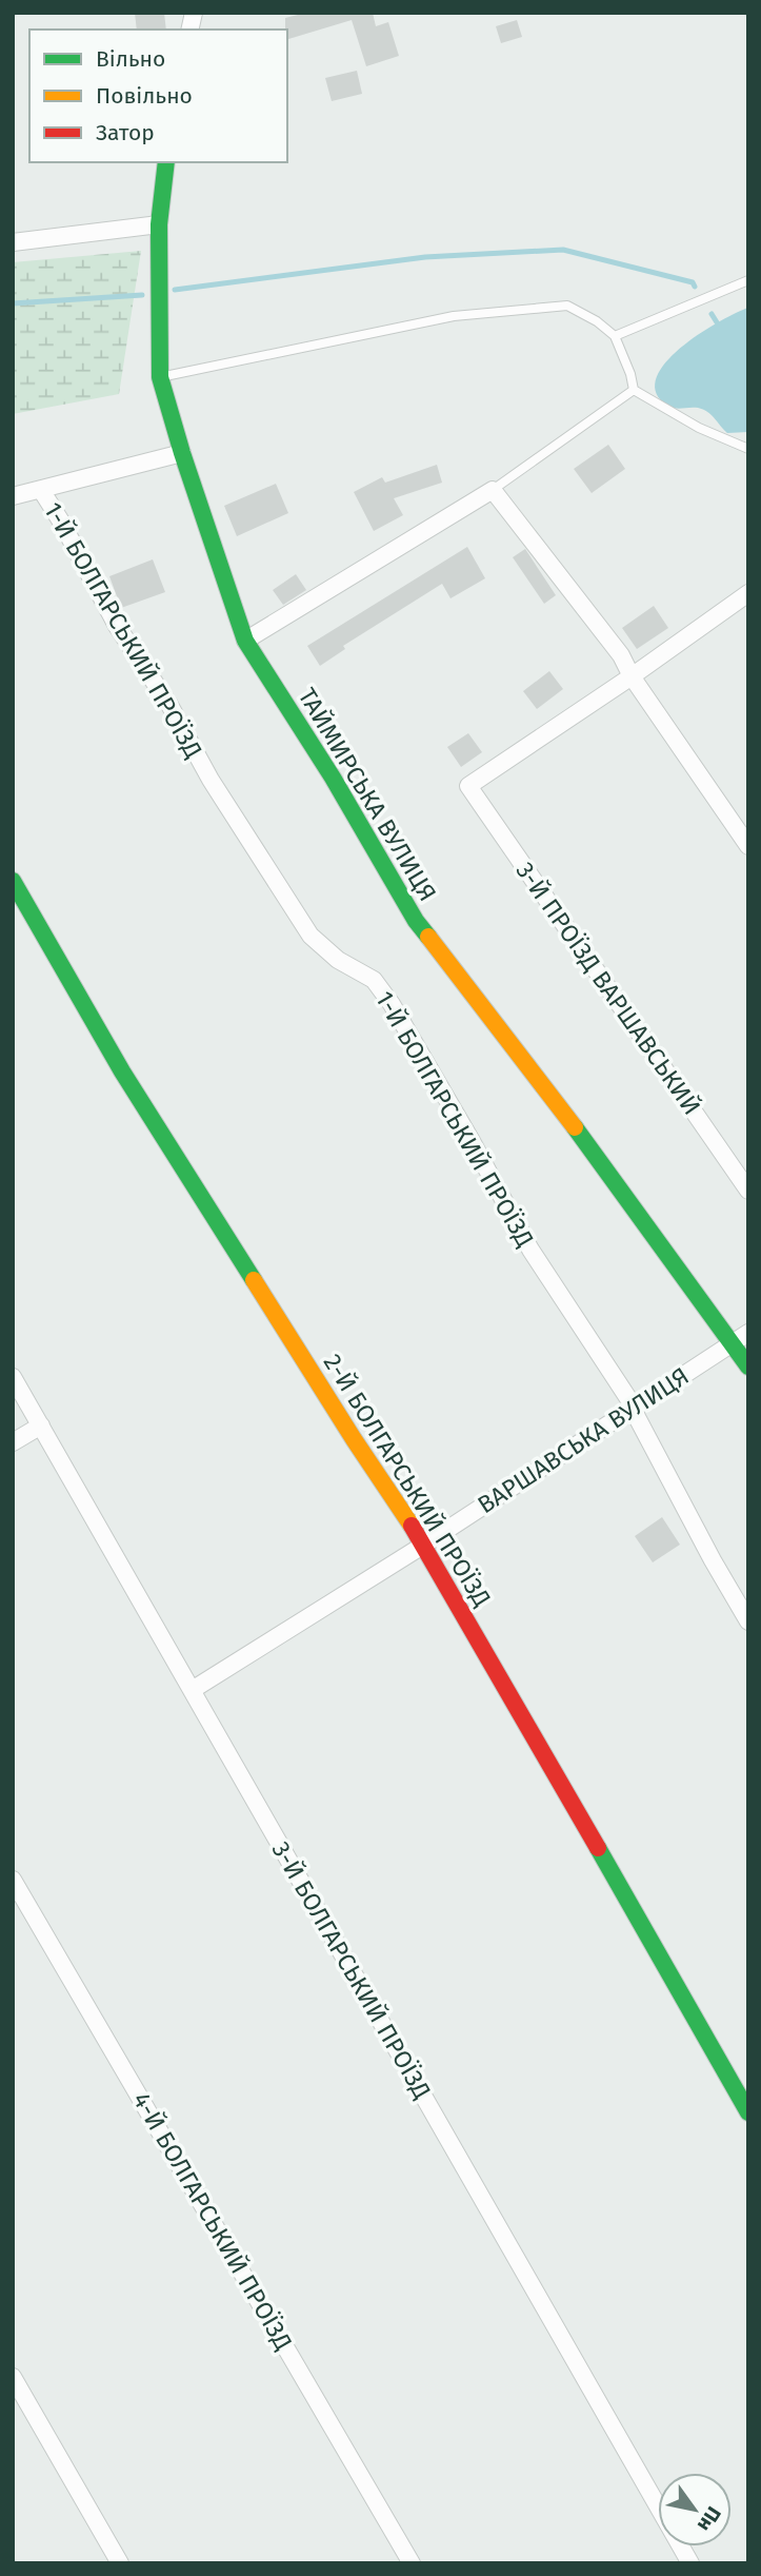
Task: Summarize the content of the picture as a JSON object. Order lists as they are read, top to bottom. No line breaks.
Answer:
{"streets":{"street":["1-Й БОЛГАРСЬКИЙ ПРОЇЗД","ТАЙМИРСЬКА ВУЛИЦЯ","3-Й ПРОЇЗД ВАРШАВСЬКИЙ","ВАРШАВСЬКА ВУЛИЦЯ","2-Й БОЛГАРСЬКИЙ ПРОЇЗД","3-Й БОЛГАРСЬКИЙ ПРОЇЗД","4-Й БОЛГАРСЬКИЙ ПРОЇЗД"]},"crossings":[["1-Й БОЛГАРСЬКИЙ ПРОЇЗД","ВАРШАВСЬКА ВУЛИЦЯ"],["ТАЙМИРСЬКА ВУЛИЦЯ","ВАРШАВСЬКА ВУЛИЦЯ"],["ВАРШАВСЬКА ВУЛИЦЯ","2-Й БОЛГАРСЬКИЙ ПРОЇЗД"],["ВАРШАВСЬКА ВУЛИЦЯ","3-Й БОЛГАРСЬКИЙ ПРОЇЗД"]],"legend":["Вільно","Повільно","Затор"],"north":"bottom right"}
